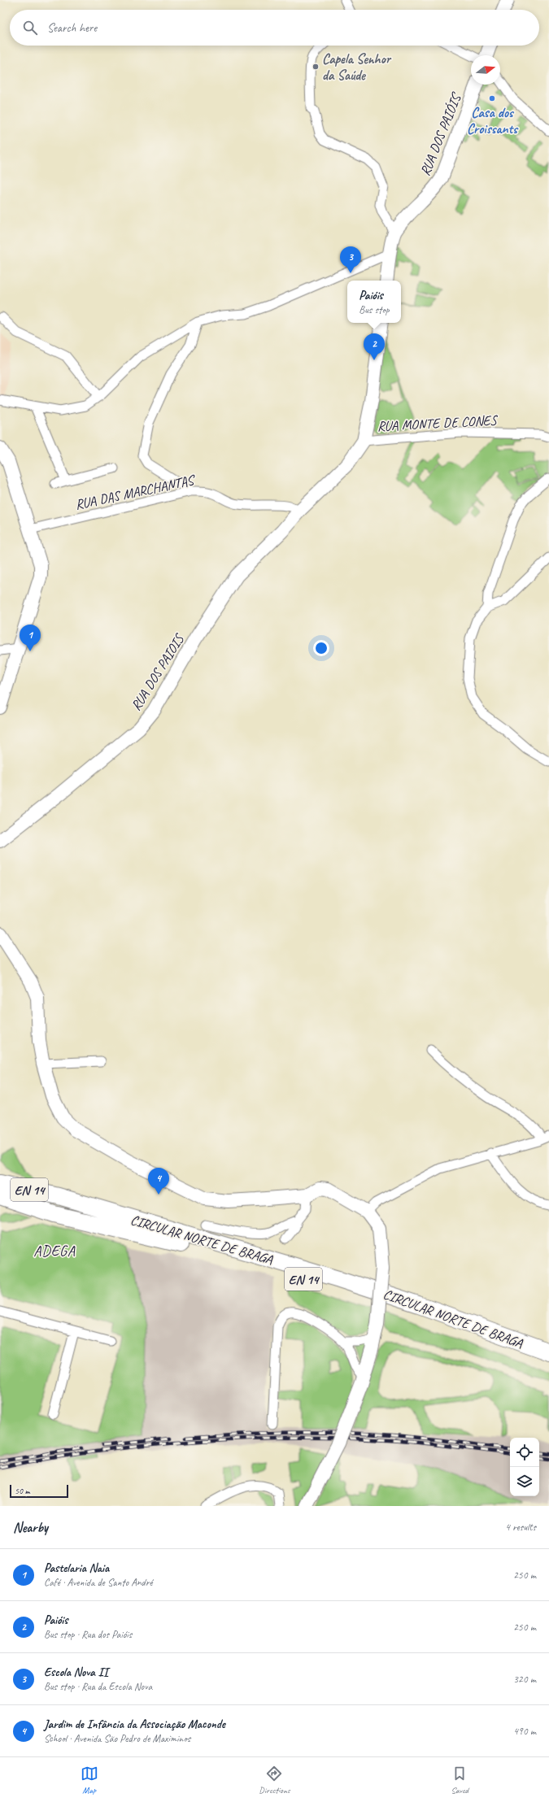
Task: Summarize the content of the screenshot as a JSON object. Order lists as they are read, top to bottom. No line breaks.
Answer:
{"streets":{"highway":["EN 14","CIRCULAR NORTE DE BRAGA"],"street":["RUA DOS PAIÓIS","RUA MONTE DE CONES","RUA DAS MARCHANTAS","RUA DOS PAIOIS"]},"crossings":[["RUA DAS MARCHANTAS","RUA DOS PAIOIS"]],"districts":["ADEGA"],"places":["Capela Senhor da Saúde","Casa dos Croissants"],"scale_bar":"50 m","north":"right","page":{"search":"Search here","pins":["3","2","1","4"],"popup":["Paióis","Bus stop"],"scale":"50 m","heading":["Nearby","4 results"],"list":[{"mark":"1","name":"Pastelaria Naia","note":"Café · Avenida de Santo André","value":"250 m"},{"mark":"2","name":"Paióis","note":"Bus stop · Rua dos Paióis","value":"250 m"},{"mark":"3","name":"Escola Nova II","note":"Bus stop · Rua da Escola Nova","value":"320 m"},{"mark":"4","name":"Jardim de Infância da Associação Maconde","note":"School · Avenida São Pedro de Maximinos","value":"490 m"}],"nav":["Map","Directions","Saved"]}}
